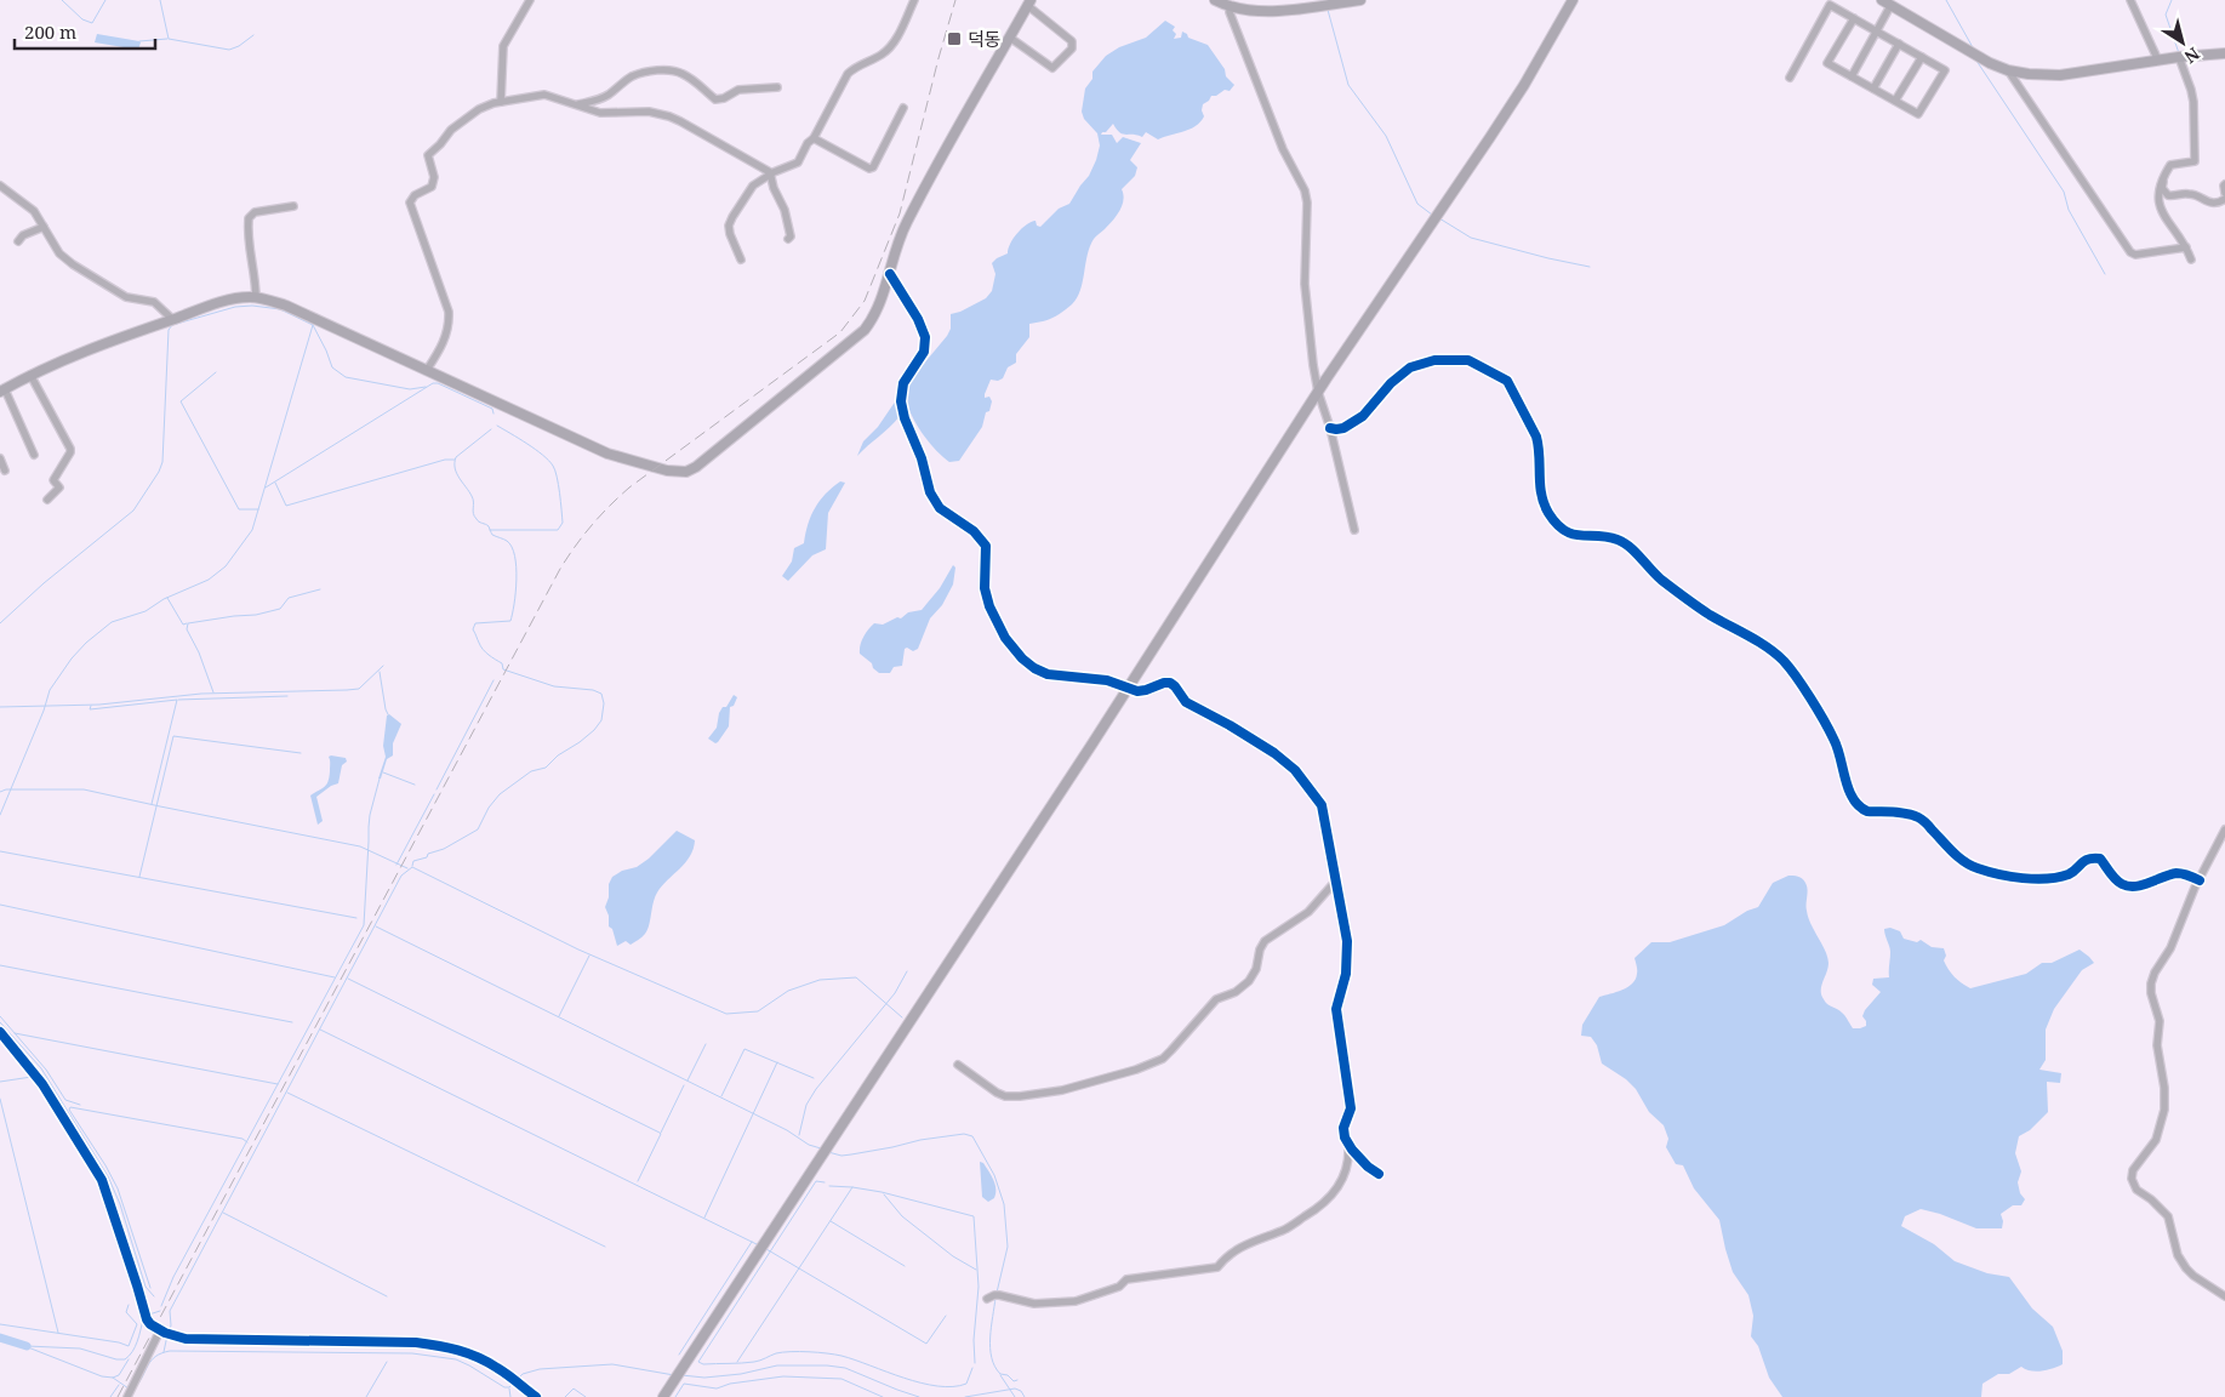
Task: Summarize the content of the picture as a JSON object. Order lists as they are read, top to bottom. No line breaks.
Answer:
{"places":{"transit":["덕동"]},"scale_bar":"200 m","north":"bottom right"}
